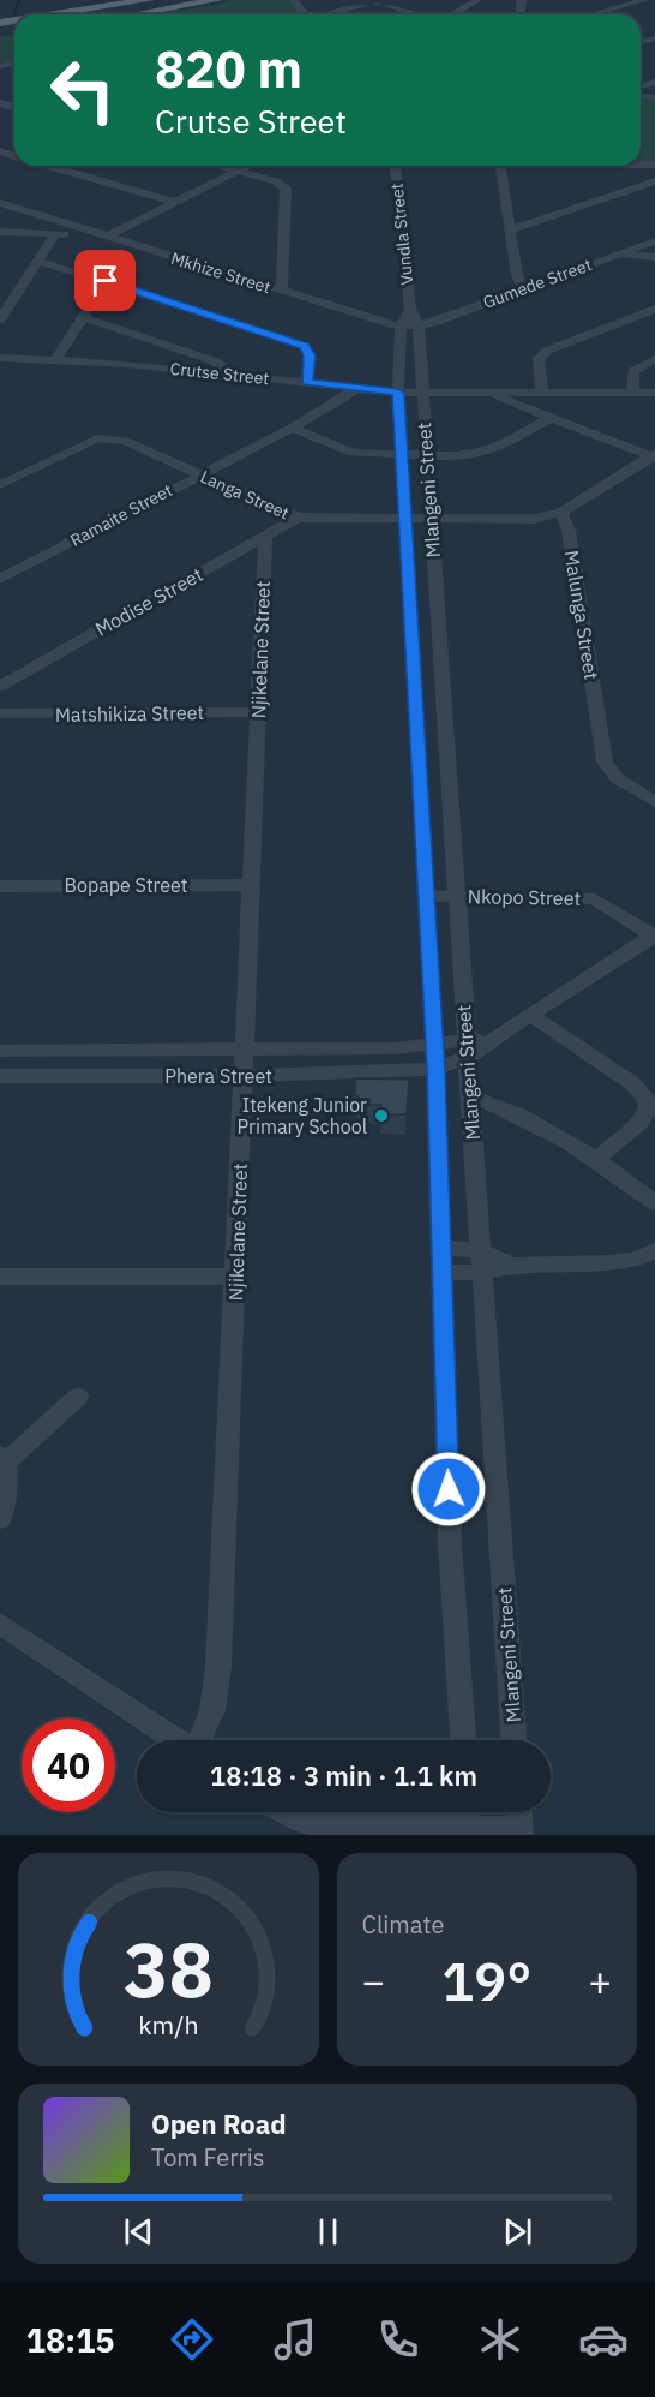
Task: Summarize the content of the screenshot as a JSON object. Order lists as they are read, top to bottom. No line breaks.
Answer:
{"streets":{"street":["Vundla Street","Mkhize Street","Gumede Street","Crutse Street","Mlangeni Street","Langa Street","Ramaite Street","Modise Street","Malunga Street","Njikelane Street","Matshikiza Street","Bopape Street","Nkopo Street","Phera Street"]},"crossings":[["Vundla Street","Mkhize Street"],["Vundla Street","Gumede Street"],["Vundla Street","Crutse Street"],["Vundla Street","Mlangeni Street"],["Mkhize Street","Gumede Street"],["Crutse Street","Mlangeni Street"],["Crutse Street","Ramaite Street"],["Mlangeni Street","Langa Street"],["Mlangeni Street","Nkopo Street"],["Mlangeni Street","Phera Street"],["Langa Street","Ramaite Street"],["Langa Street","Modise Street"],["Langa Street","Malunga Street"],["Modise Street","Njikelane Street"],["Njikelane Street","Matshikiza Street"],["Njikelane Street","Bopape Street"],["Njikelane Street","Phera Street"]],"places":["Itekeng Junior Primary School"],"page":{"turn":["820 m","Crutse Street"],"limit":"40","trip":"18:18 · 3 min · 1.1 km","tile":"Climate","heat":["−","19°","+"],"song":["Open Road","Tom Ferris"],"tabs":"18:15","gauge":["38","km/h"]}}
